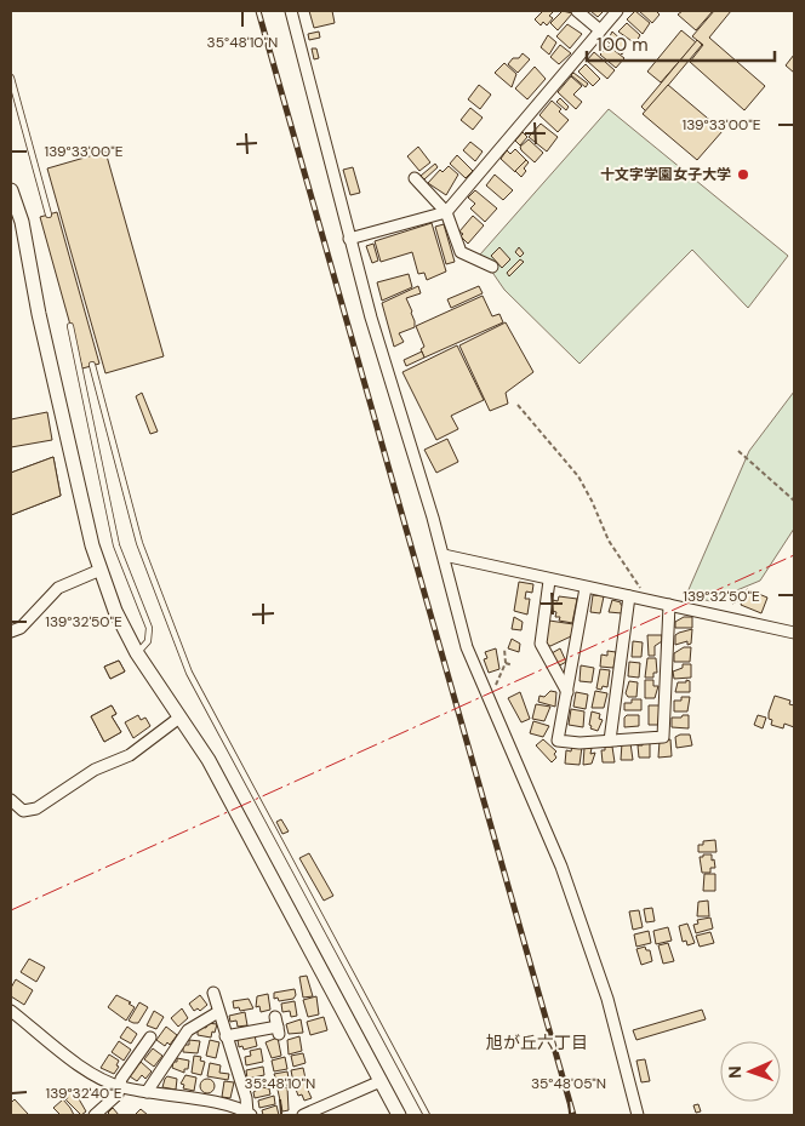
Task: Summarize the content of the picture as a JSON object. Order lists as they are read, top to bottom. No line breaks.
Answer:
{"districts":["旭が丘六丁目"],"places":["十文字学園女子大学"],"scale_bar":"100 m","north":"left","coordinates":["35°48'10\"N","139°33'00\"E","139°32'50\"E","35°48'05\"N","139°32'40\"E"]}
